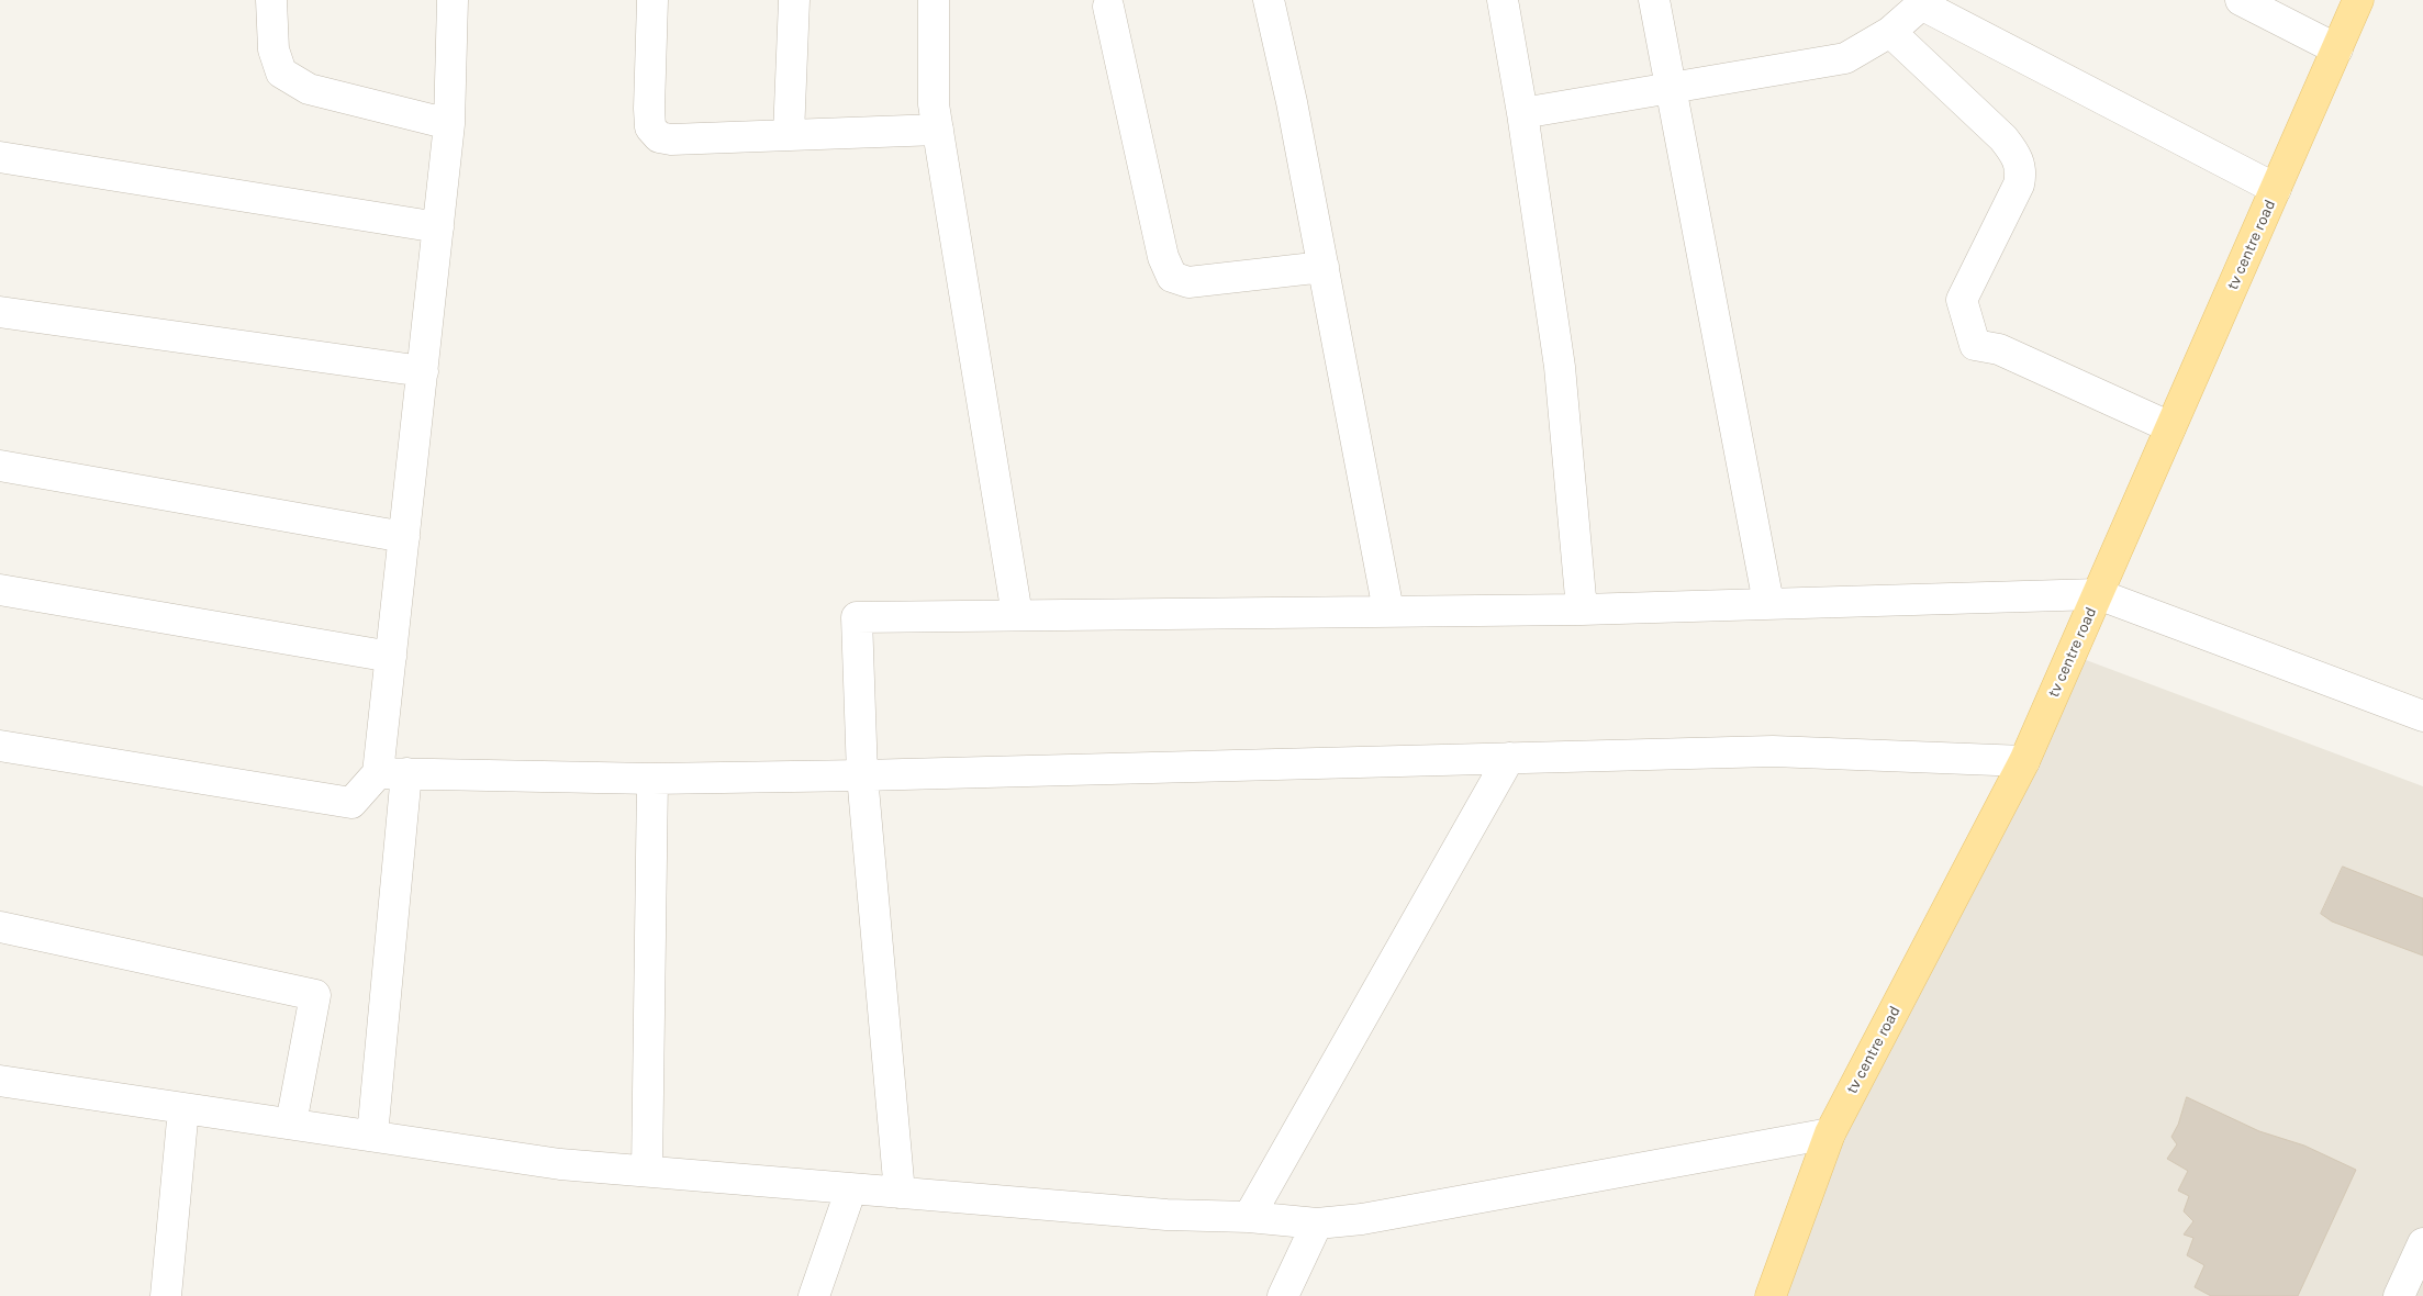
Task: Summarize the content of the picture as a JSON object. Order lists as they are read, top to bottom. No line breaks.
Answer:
{"streets":{"main road":["tv centre road"]}}
